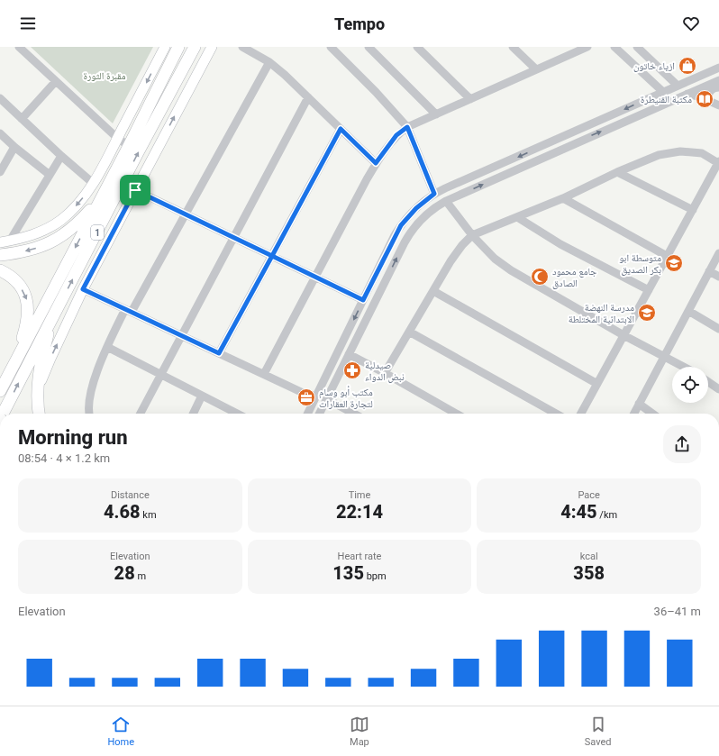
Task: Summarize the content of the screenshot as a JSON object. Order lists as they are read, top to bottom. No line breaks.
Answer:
{"streets":{"highway":["1"]},"parks":["مقبرة الثورة"],"places":{"shop":["ازياء خاتون"],"library":["مكتبة القنيطرة"],"school or university":["متوسطة ابو بكر الصديق","مدرسة النهضة الابتدائية المختلطة"],"mosque":["جامع محمود الصادق"],"pharmacy":["صيدلية نبض الدواء"],"office":["مكتب أبو وسام لتجارة العقارات"]},"page":{"header":"Tempo","heading":["Morning run","08:54 · 4 × 1.2 km"],"stats":[["Distance","4.68 km"],["Time","22:14"],["Pace","4:45 /km"],["Elevation","28 m"],["Heart rate","135 bpm"],["kcal","358"]],"chart":["Elevation","36–41 m"],"tabs":["Home","Map","Saved"]}}
